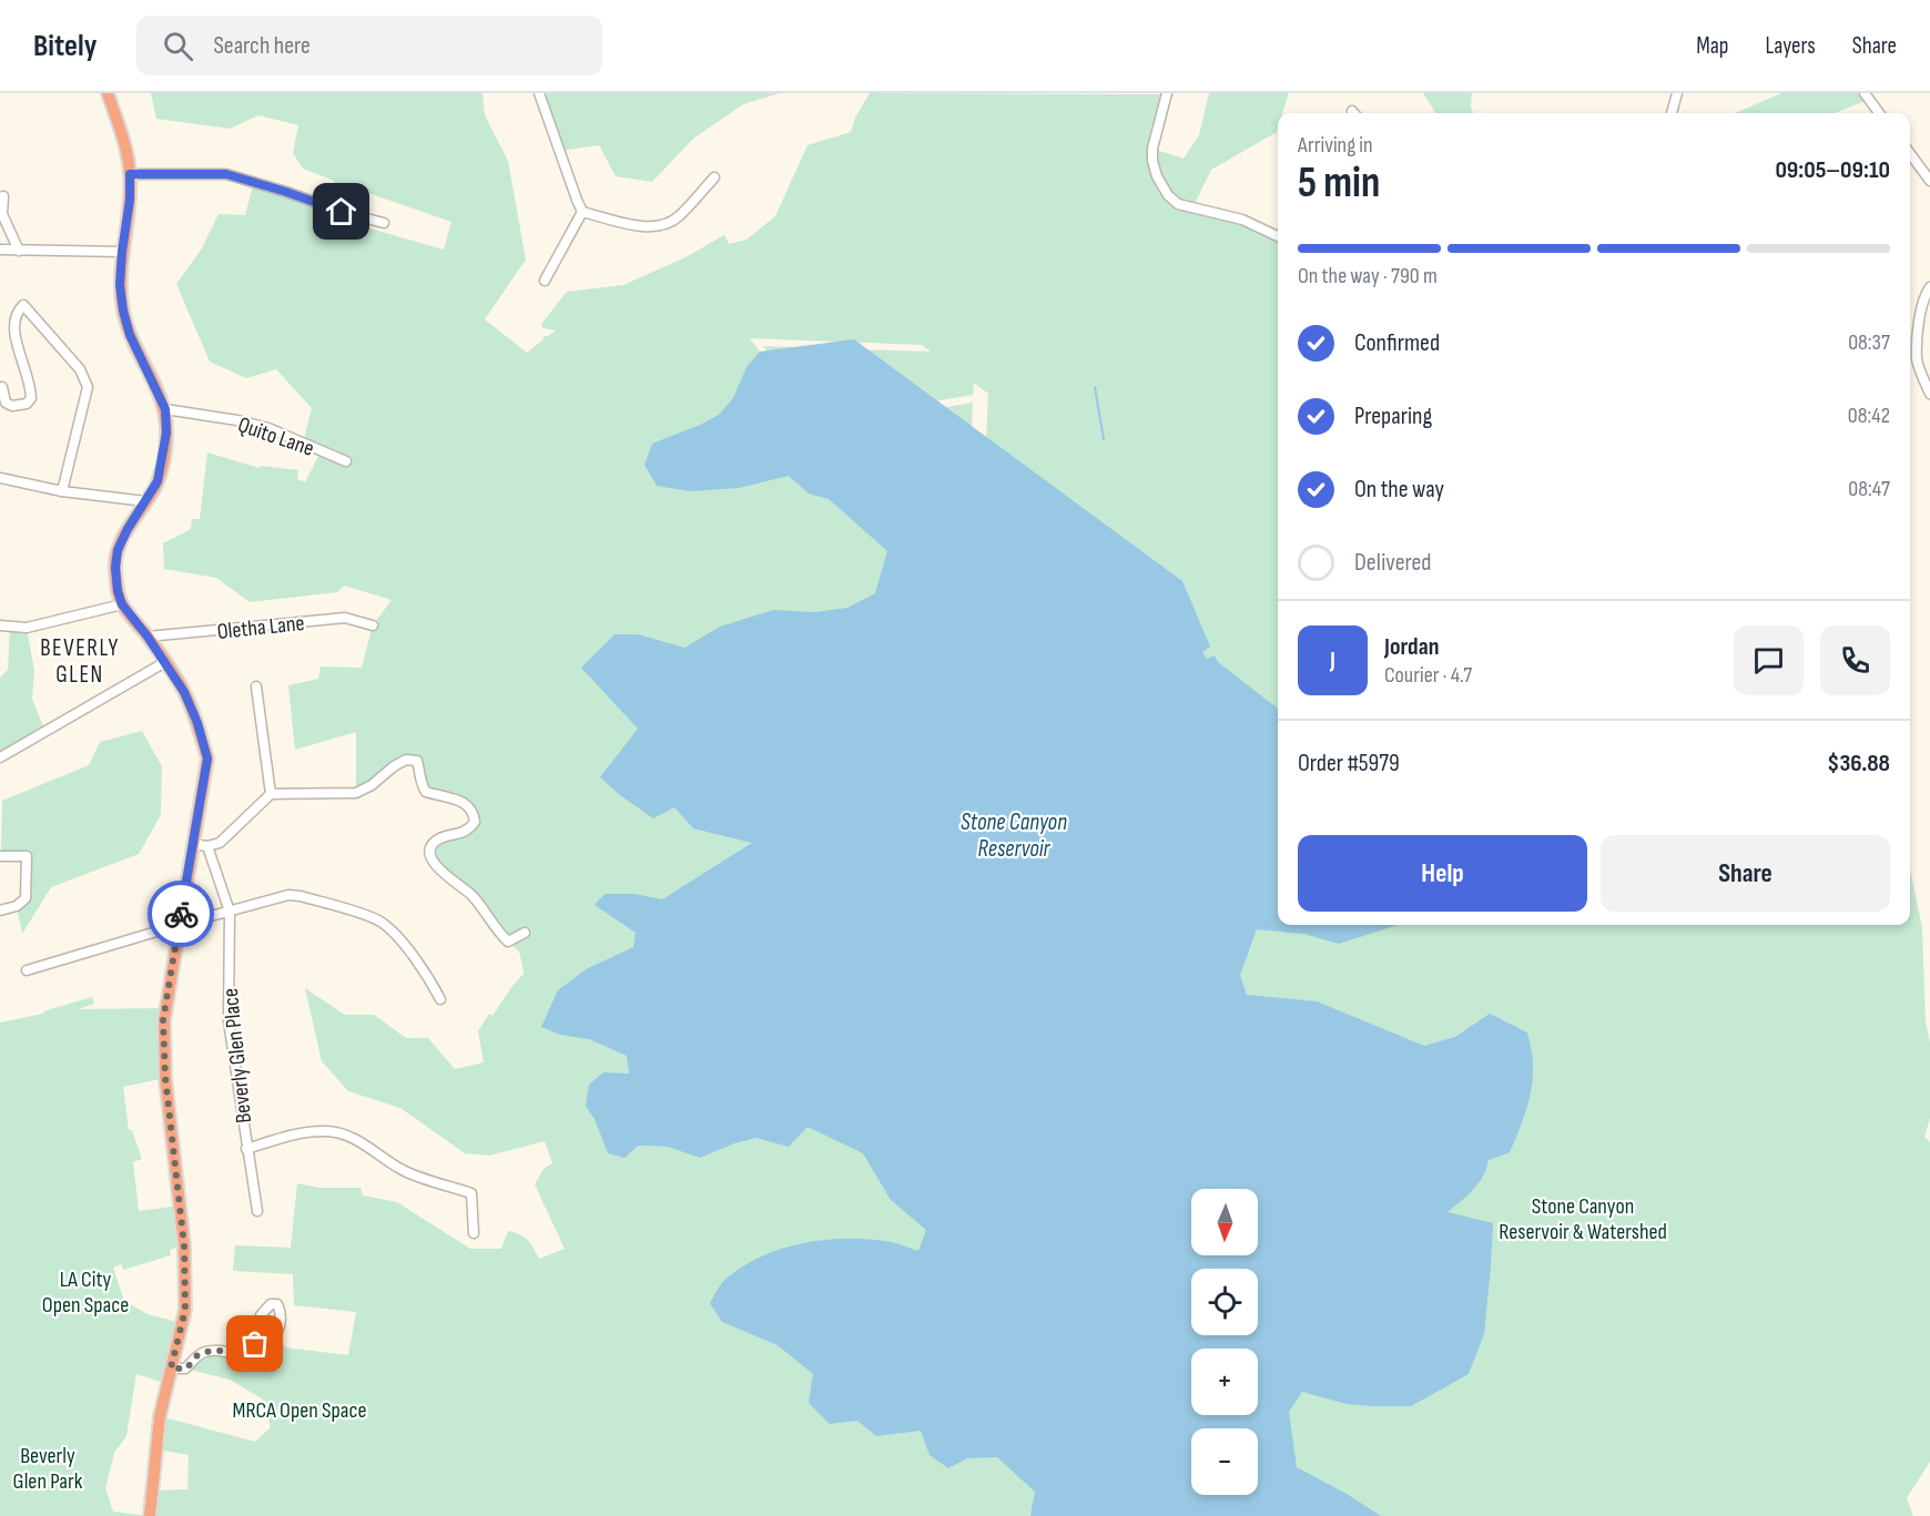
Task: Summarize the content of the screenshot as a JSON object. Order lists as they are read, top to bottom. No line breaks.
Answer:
{"streets":{"street":["Quito Lane","Oletha Lane","Beverly Glen Place"]},"districts":["BEVERLY GLEN"],"water":["Stone Canyon Reservoir"],"parks":["Stone Canyon Reservoir & Watershed","LA City Open Space","MRCA Open Space","Beverly Glen Park"],"north":"bottom","page":{"header":"Bitely","search":"Search here","nav":["Map","Layers","Share"],"heading":["5 min","Arriving in","09:05–09:10"],"panel":["Jordan","Courier · 4.7","Order #5979","$36.88"],"bar":"On the way · 790 m","list":[["Confirmed","08:37"],["Preparing","08:42"],["On the way","08:47"],"Delivered"],"round":"J","buttons":["Help","Share"],"map_buttons":["+","−"]}}
